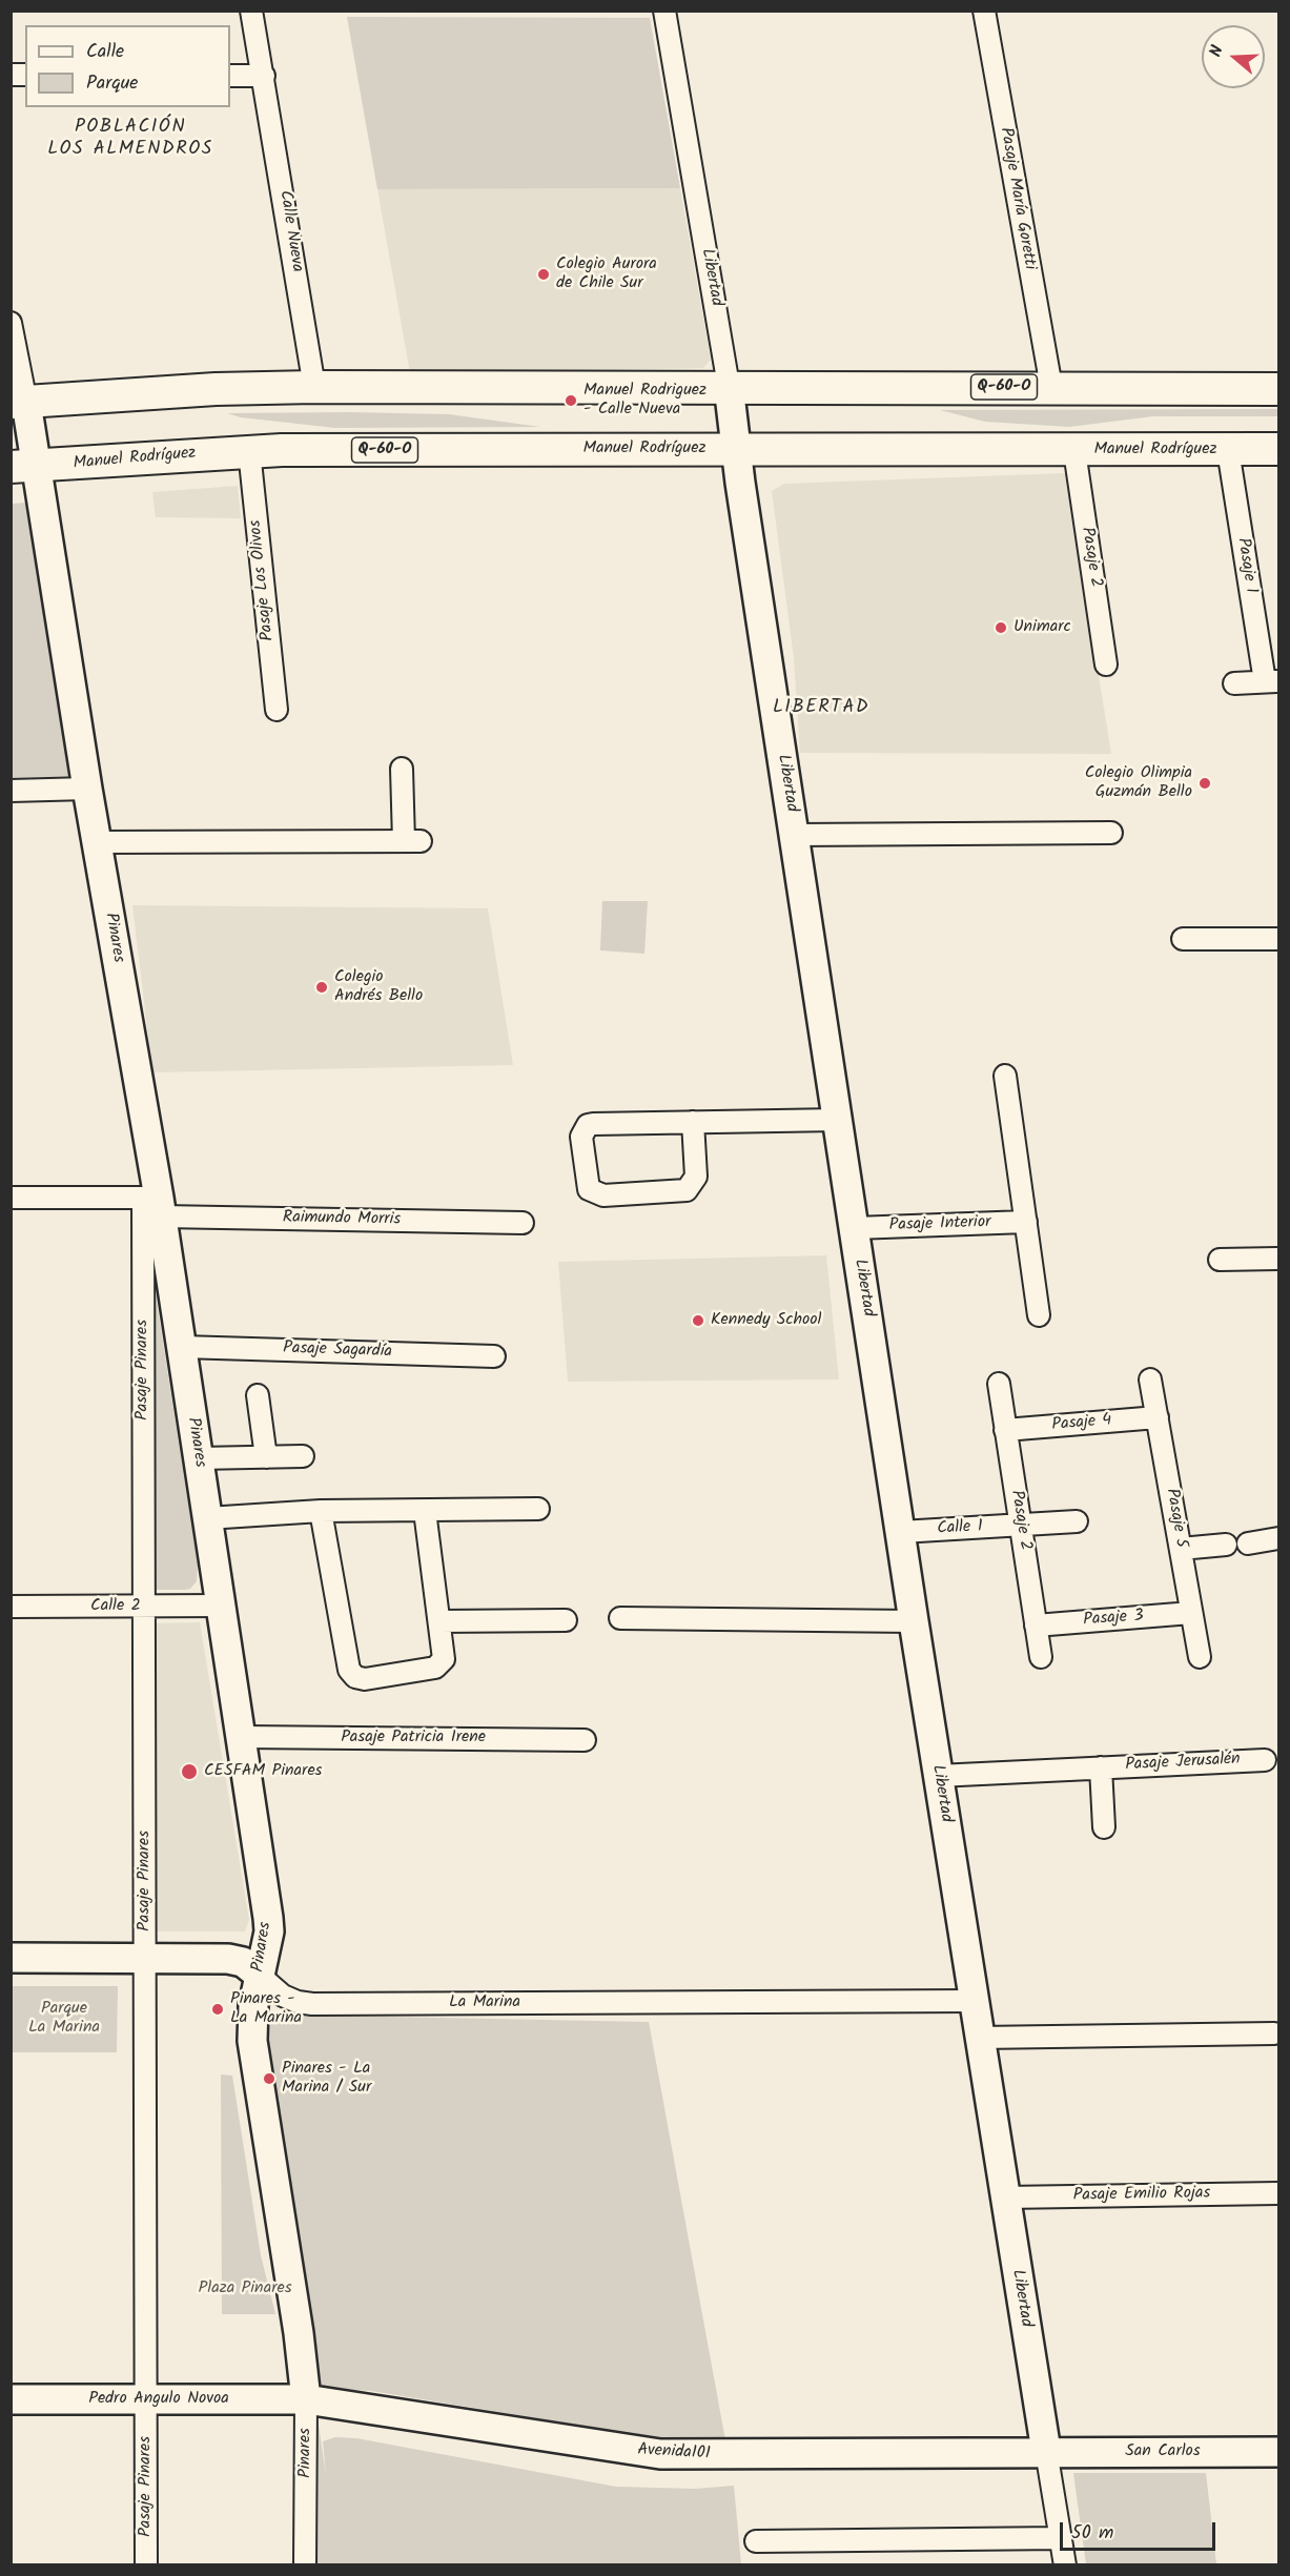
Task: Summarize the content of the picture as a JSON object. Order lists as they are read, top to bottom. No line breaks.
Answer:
{"streets":{"main road":["Q-60-O","Manuel Rodríguez"],"street":["Pasaje María Goretti","Calle Nueva","Libertad","Pasaje 2","Pasaje 1","Pasaje Los Olivos","Pinares","Raimundo Morris","Pasaje Interior","Pasaje Sagardía","Pasaje Pinares","Pasaje 4","Pasaje 5","Calle 1","Calle 2","Pasaje 3","Pasaje Patricia Irene","Pasaje Jerusalén","La Marina","Pasaje Emilio Rojas","Pedro Angulo Novoa","San Carlos","Avenida101"]},"crossings":[["Pasaje María Goretti","Q-60-O"],["Calle Nueva","Q-60-O"],["Libertad","Q-60-O"],["Libertad","Manuel Rodríguez"],["Libertad","Pasaje Interior"],["Libertad","Calle 1"],["Libertad","Pasaje Jerusalén"],["Libertad","La Marina"],["Libertad","Pasaje Emilio Rojas"],["Libertad","San Carlos"],["Libertad","Avenida101"],["Q-60-O","Pinares"],["Manuel Rodríguez","Pasaje 2"],["Manuel Rodríguez","Pasaje 1"],["Manuel Rodríguez","Pasaje Los Olivos"],["Manuel Rodríguez","Pinares"],["Pasaje 2","Pasaje 4"],["Pasaje 2","Calle 1"],["Pasaje 2","Pasaje 3"],["Pinares","Raimundo Morris"],["Pinares","Pasaje Sagardía"],["Pinares","Pasaje Pinares"],["Pinares","Calle 2"],["Pinares","Pasaje Patricia Irene"],["Pinares","La Marina"],["Pinares","Pedro Angulo Novoa"],["Pinares","Avenida101"],["Raimundo Morris","Pasaje Pinares"],["Pasaje Pinares","Calle 2"],["Pasaje Pinares","La Marina"],["Pasaje Pinares","Pedro Angulo Novoa"],["Pasaje 4","Pasaje 5"],["Pasaje 5","Pasaje 3"],["Pedro Angulo Novoa","Avenida101"],["San Carlos","Avenida101"]],"districts":["POBLACIÓN LOS ALMENDROS","LIBERTAD"],"parks":["Parque La Marina","Plaza Pinares"],"places":["Colegio Aurora de Chile Sur","Manuel Rodriguez - Calle Nueva","Unimarc","Colegio Olimpia Guzmán Bello","Colegio Andrés Bello","Kennedy School","CESFAM Pinares","Pinares - La Marina","Pinares - La Marina / Sur"],"legend":["Calle","Parque"],"scale_bar":"50 m","north":"left"}
